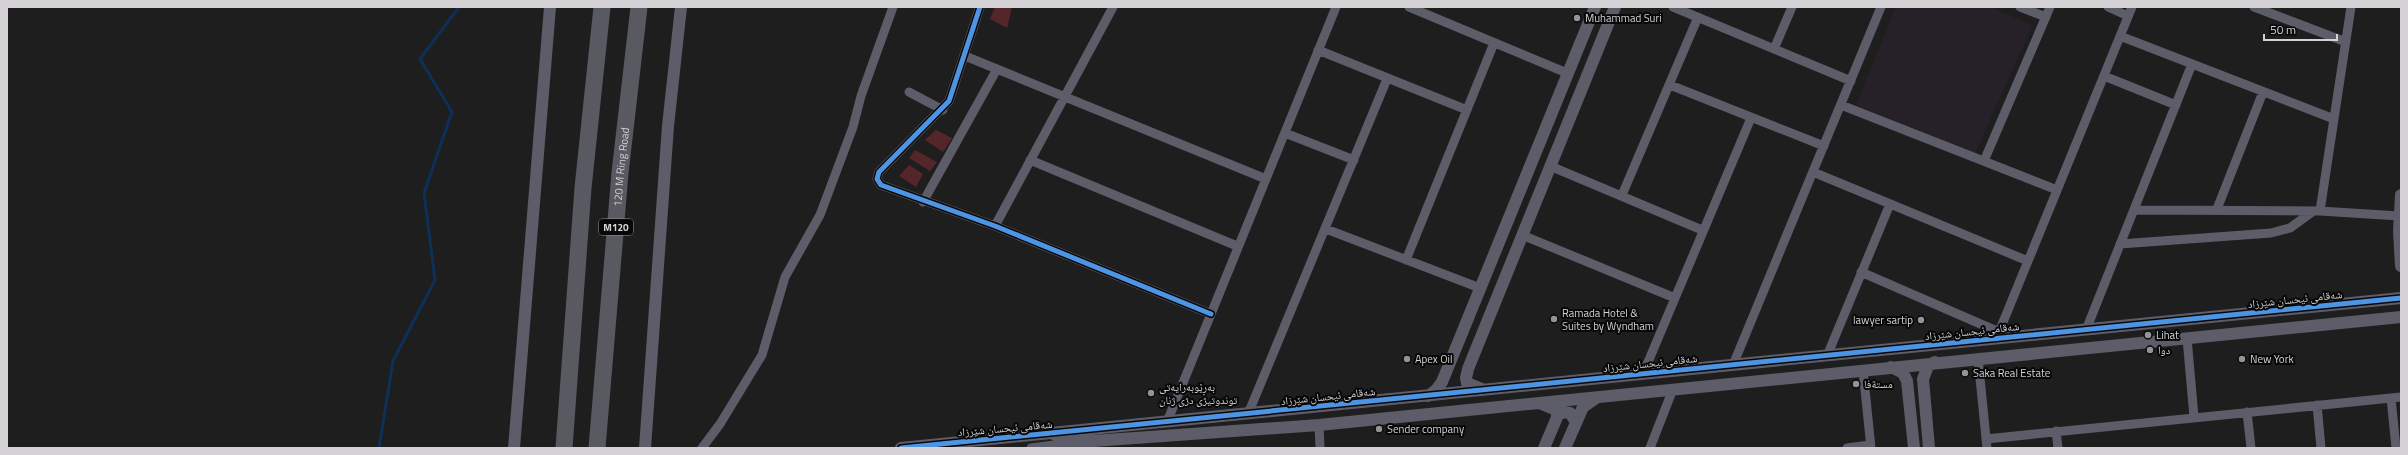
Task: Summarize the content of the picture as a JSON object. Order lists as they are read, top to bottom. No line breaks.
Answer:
{"streets":{"highway":["120 M Ring Road","M120"],"street":["شەقامی ئیحسان شێرزاد"]},"places":["Muhammad Suri","Ramada Hotel & Suites by Wyndham","lawyer sartip","Lihat","دوا","Apex Oil","New York","Saka Real Estate","مستةفا","بەڕێوبەرایەتی توندوتیژی دژی ژنان","Sender company"],"scale_bar":"50 m"}
